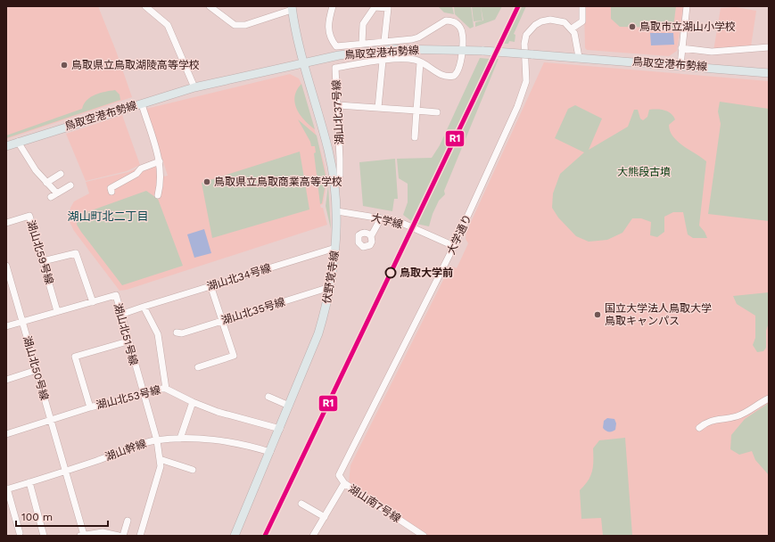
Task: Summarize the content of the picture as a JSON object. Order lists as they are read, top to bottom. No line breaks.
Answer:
{"streets":{"main road":["鳥取空港布勢線","伏野覚寺線"],"street":["湖山北37号線","大学線","大学通り","湖山北59号線","湖山北34号線","湖山北35号線","湖山北51号線","湖山北50号線","湖山北53号線","湖山幹線","湖山南7号線"]},"crossings":[["鳥取空港布勢線","湖山北37号線"],["鳥取空港布勢線","伏野覚寺線"],["湖山北37号線","伏野覚寺線"],["大学線","大学通り"],["大学線","伏野覚寺線"],["大学通り","湖山南7号線"],["湖山北59号線","湖山北51号線"],["湖山北34号線","伏野覚寺線"],["湖山北34号線","湖山北53号線"],["伏野覚寺線","湖山北35号線"],["伏野覚寺線","湖山幹線"],["湖山北51号線","湖山北50号線"],["湖山北51号線","湖山北53号線"],["湖山北51号線","湖山幹線"],["湖山北50号線","湖山北53号線"],["湖山北50号線","湖山幹線"]],"districts":["湖山町北二丁目"],"parks":["大熊段古墳"],"places":["鳥取市立湖山小学校","鳥取県立鳥取湖陵高等学校","鳥取県立鳥取商業高等学校","鳥取大学前","国立大学法人鳥取大学 鳥取キャンパス"],"lines":["transit line R1"],"scale_bar":"100 m"}
